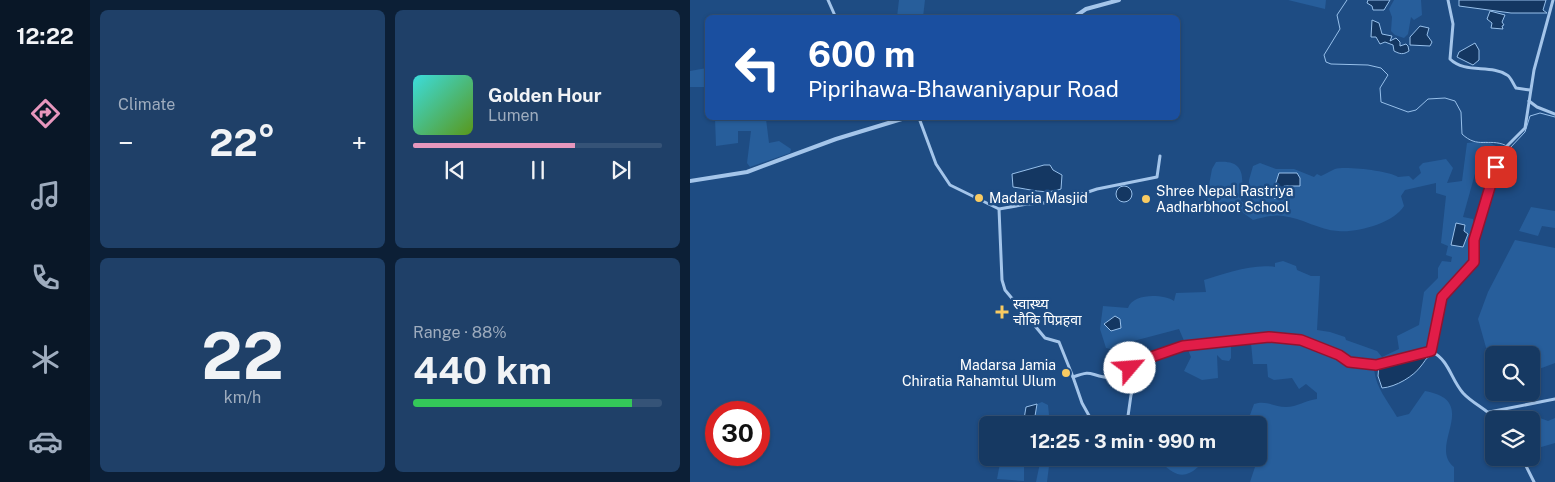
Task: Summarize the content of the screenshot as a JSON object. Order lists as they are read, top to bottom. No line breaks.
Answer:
{"places":{"other":["Madaria Masjid","Shree Nepal Rastriya Aadharbhoot School","Madarsa Jamia Chiratia Rahamtul Ulum"],"health":["स्वास्थ्य चाैकि पिप्रहवा"]},"page":{"tabs":"12:22","tile":["Climate",["22","km/h"],["Range · 88%","440 km"]],"turn":["600 m","Piprihawa-Bhawaniyapur Road"],"song":["Golden Hour","Lumen"],"heat":["−","22°","+"],"limit":"30","trip":"12:25 · 3 min · 990 m"}}
